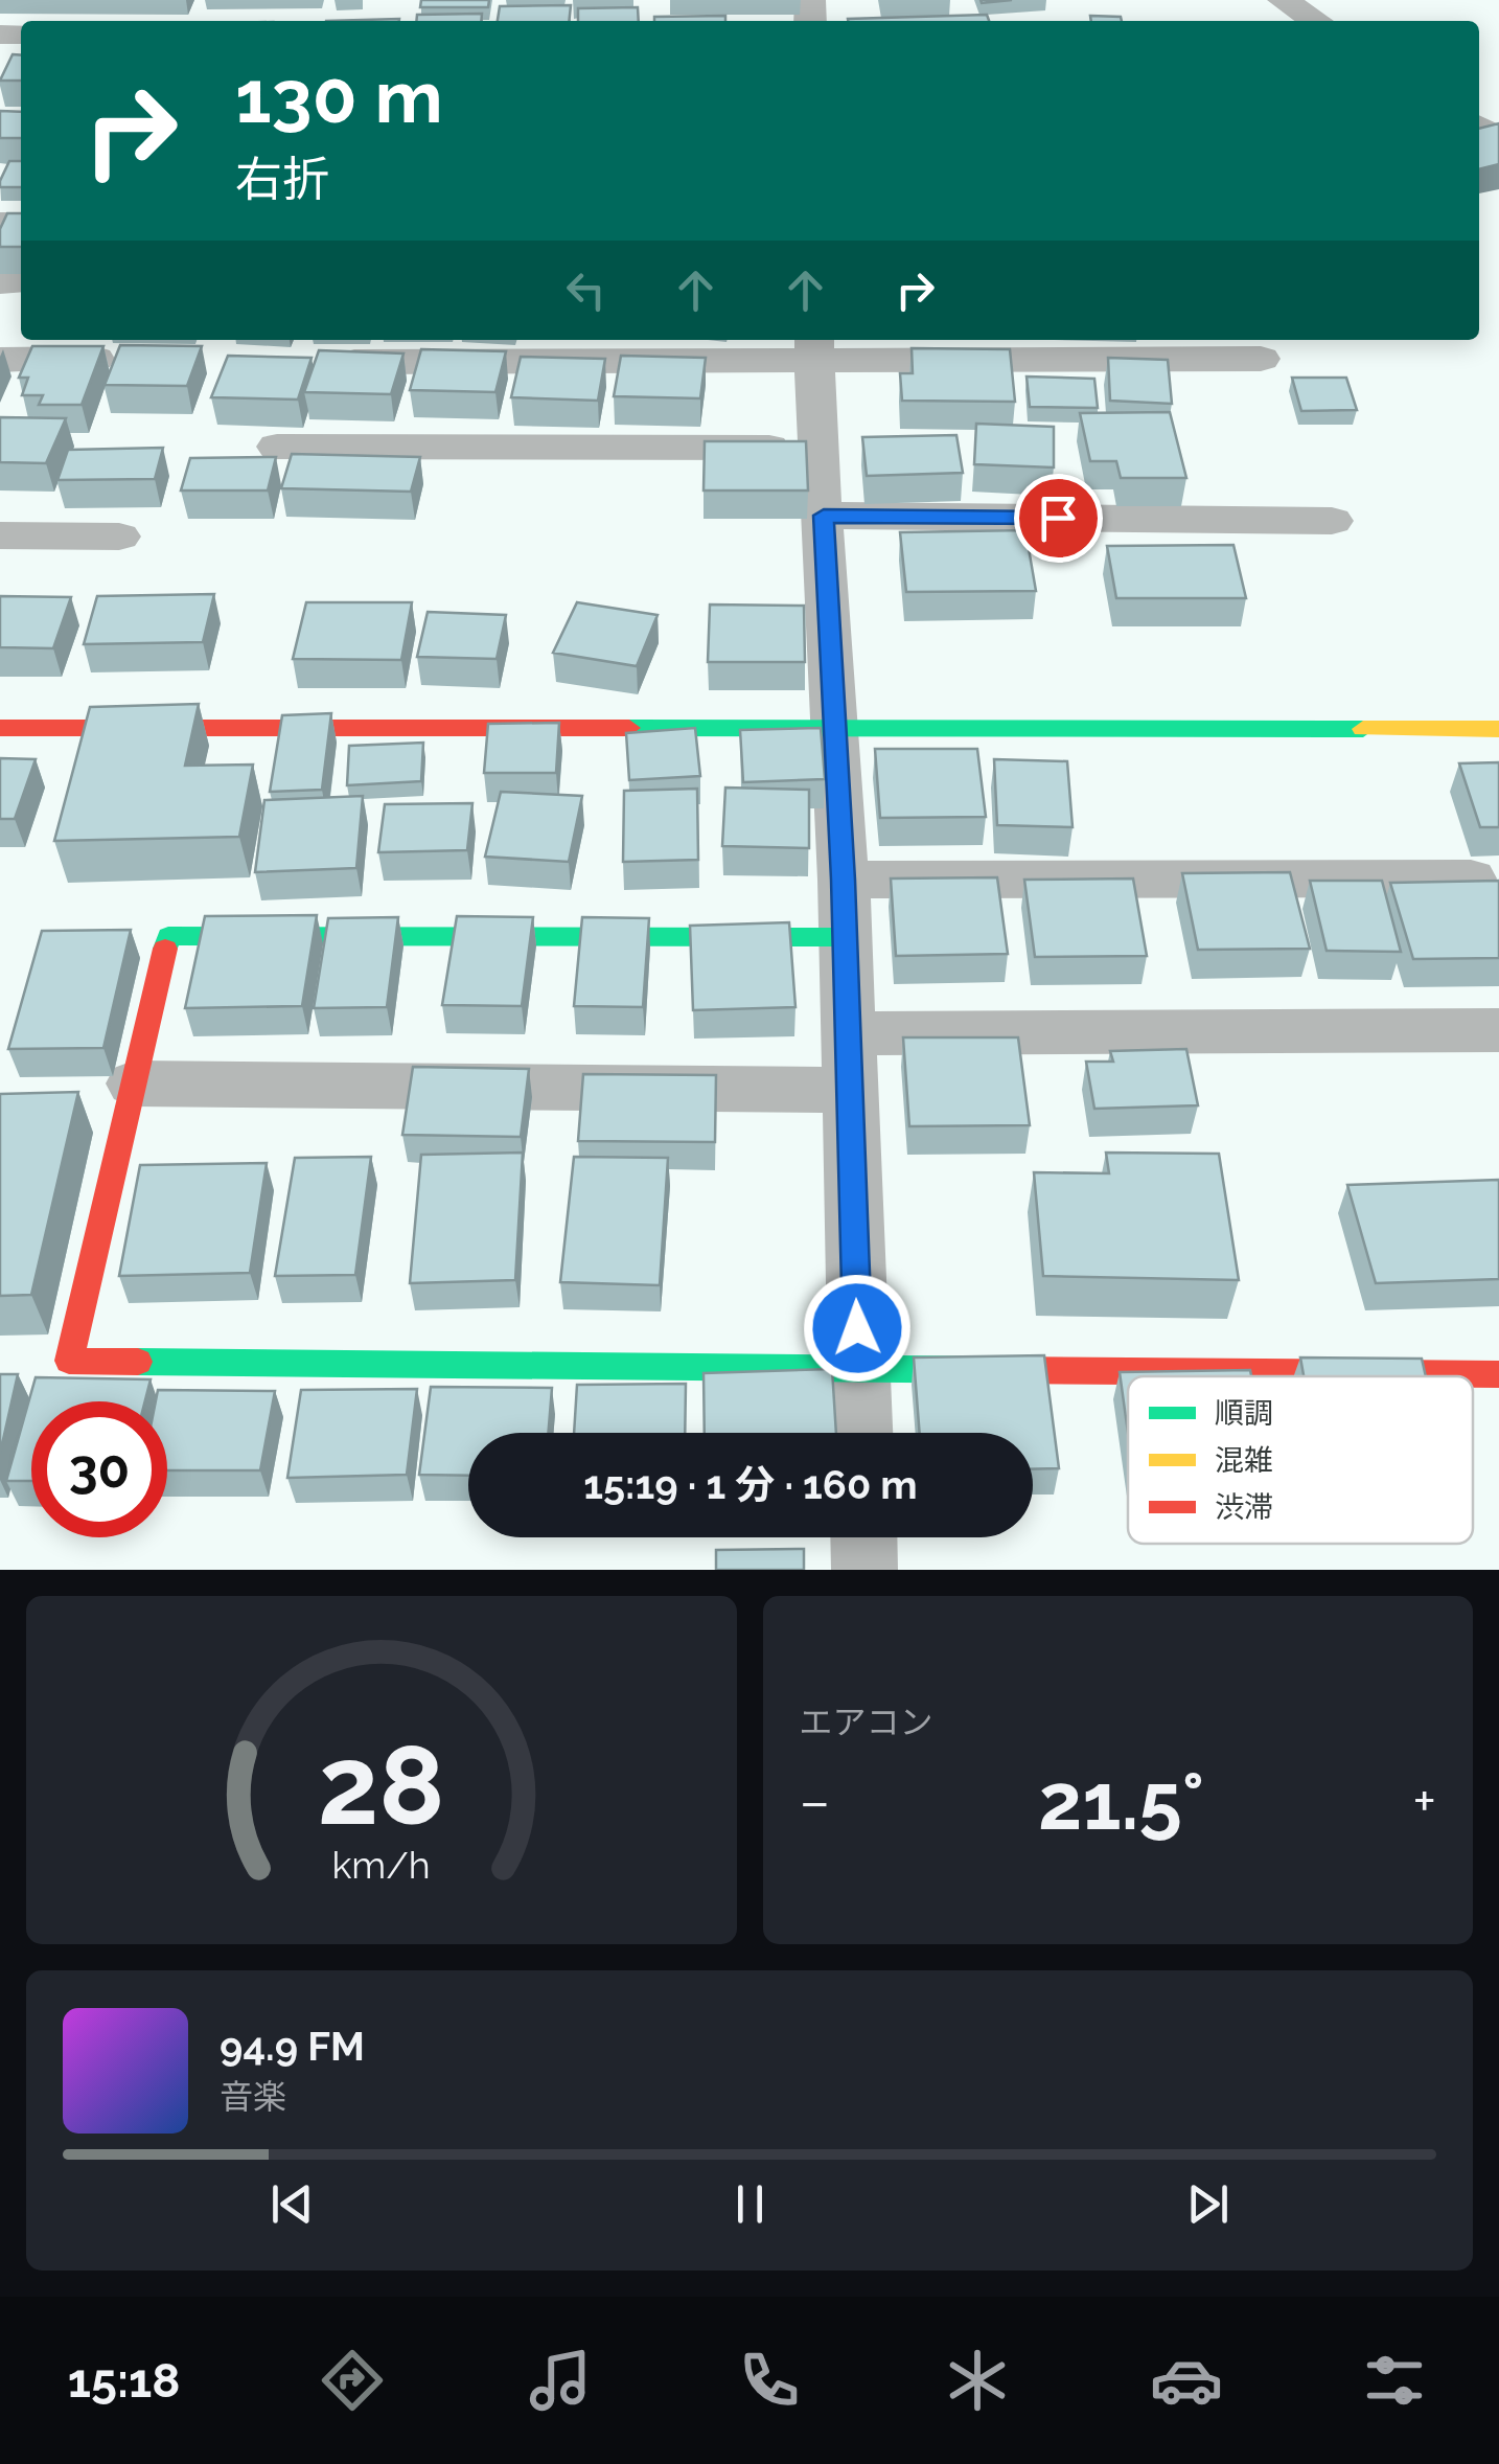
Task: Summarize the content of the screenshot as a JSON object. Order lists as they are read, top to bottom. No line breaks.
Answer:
{"legend":["順調","混雑","渋滞"],"page":{"turn":["130 m","右折"],"limit":"30","trip":"15:19 · 1 分 · 160 m","tile":"エアコン","heat":["−","21.5°","+"],"song":["94.9 FM","音楽"],"tabs":"15:18","gauge":["28","km/h"]}}
